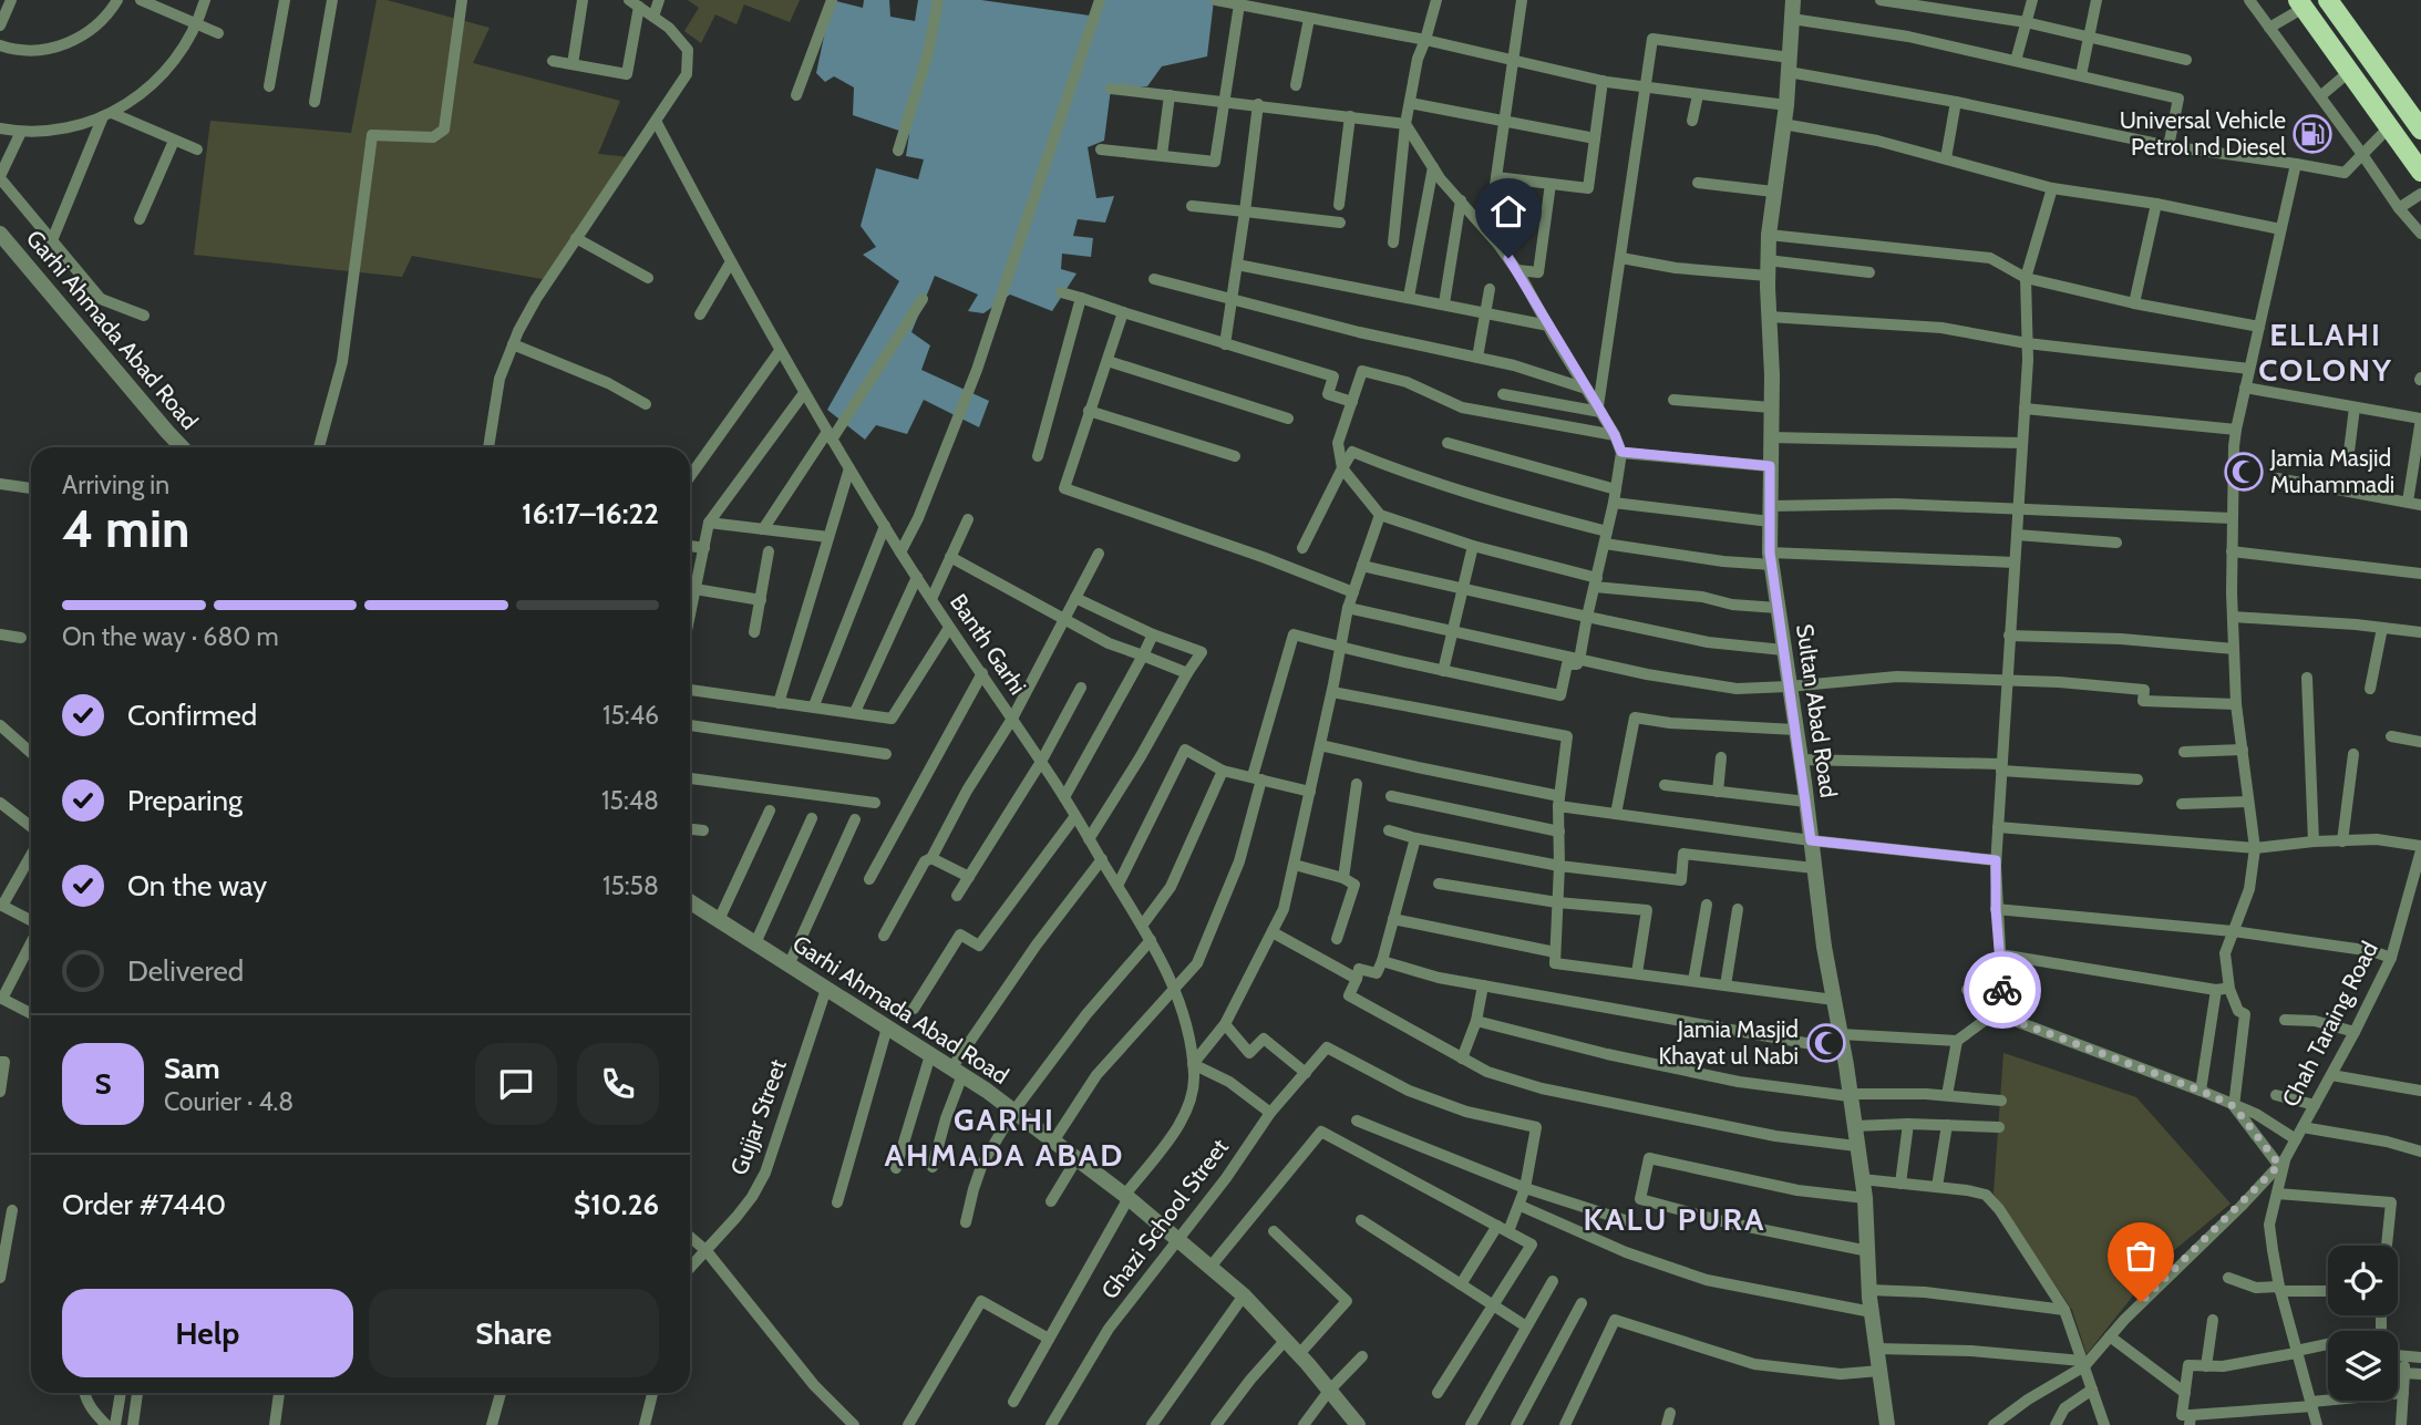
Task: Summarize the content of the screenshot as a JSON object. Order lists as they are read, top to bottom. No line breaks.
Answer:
{"streets":{"street":["Garhi Ahmada Abad Road","Banth Garhi","Sultan Abad Road","Chah Taraing Road","Gujjar Street","Ghazi School Street"]},"crossings":[["Garhi Ahmada Abad Road","Banth Garhi"],["Garhi Ahmada Abad Road","Gujjar Street"],["Garhi Ahmada Abad Road","Ghazi School Street"]],"districts":["ELLAHI COLONY","GARHI AHMADA ABAD","KALU PURA"],"places":{"fuel station":["Universal Vehicle Petrol nd Diesel"],"mosque":["Jamia Masjid Muhammadi","Jamia Masjid Khayat ul Nabi"]},"page":{"heading":["4 min","Arriving in","16:17–16:22"],"panel":["Sam","Courier · 4.8","Order #7440","$10.26"],"bar":"On the way · 680 m","list":[["Confirmed","15:46"],["Preparing","15:48"],["On the way","15:58"],"Delivered"],"round":"S","buttons":["Help","Share"]}}
